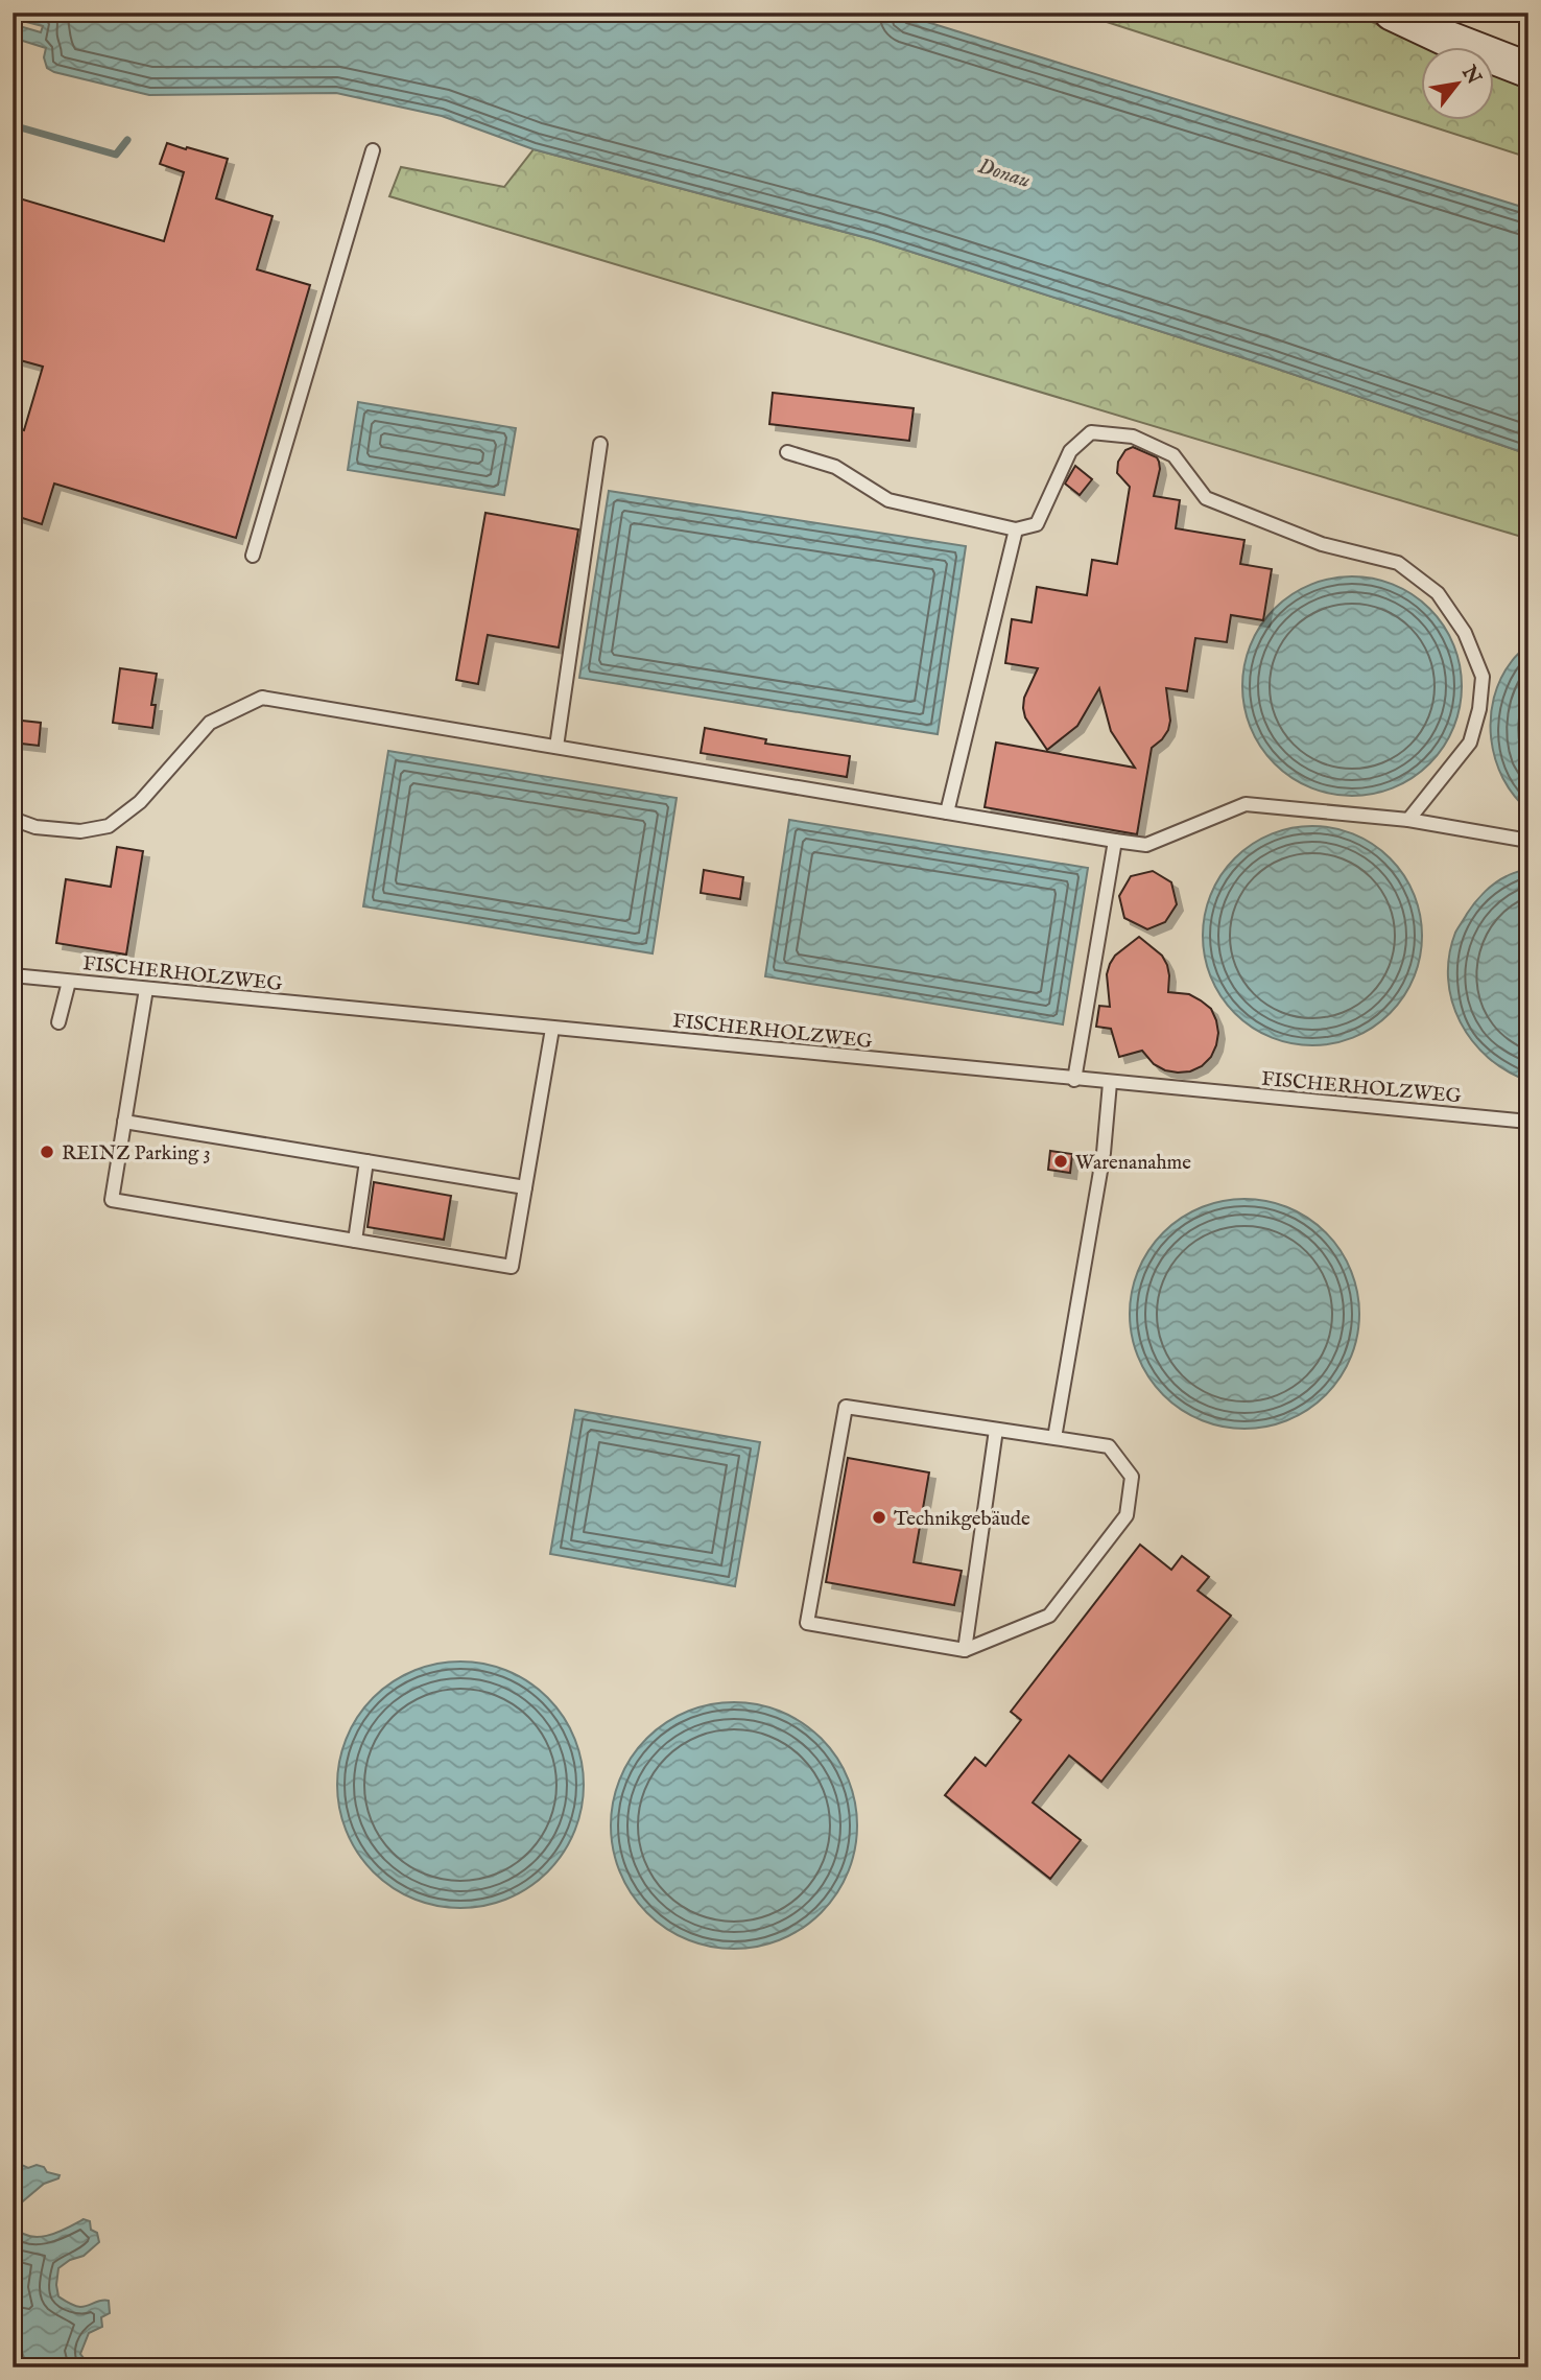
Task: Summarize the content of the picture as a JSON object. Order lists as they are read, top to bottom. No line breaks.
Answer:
{"streets":{"lane":["FISCHERHOLZWEG"]},"water":["Donau"],"places":["REINZ Parking 3","Warenanahme","Technikgebäude"],"north":"top right"}
